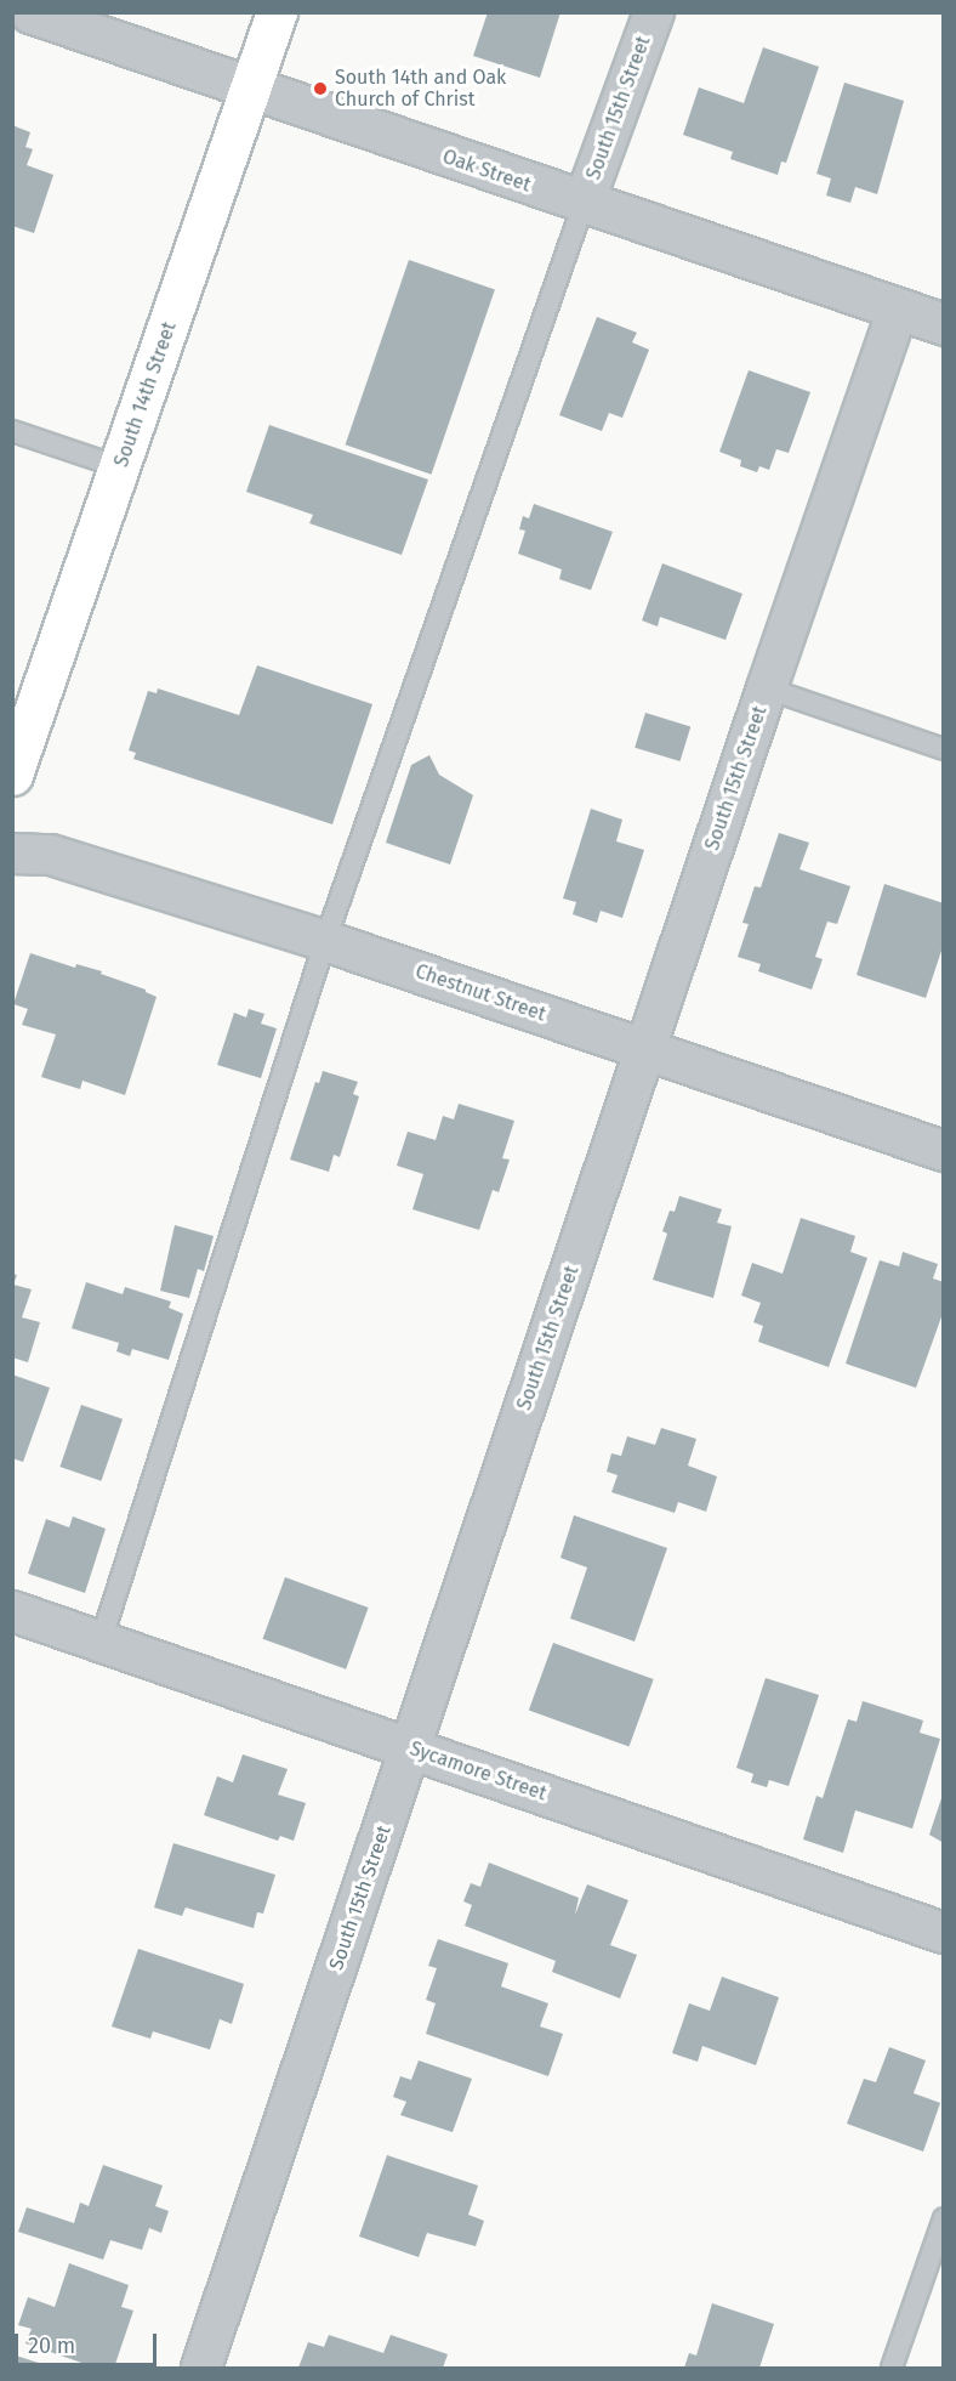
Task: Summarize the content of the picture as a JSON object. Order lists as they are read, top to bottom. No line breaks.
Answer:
{"streets":{"main road":["South 14th Street"],"street":["South 15th Street","Oak Street","Chestnut Street","Sycamore Street"]},"crossings":[["South 15th Street","Oak Street"],["South 15th Street","Chestnut Street"],["South 15th Street","Sycamore Street"],["Oak Street","South 14th Street"]],"places":["South 14th and Oak Church of Christ"],"scale_bar":"20 m"}
